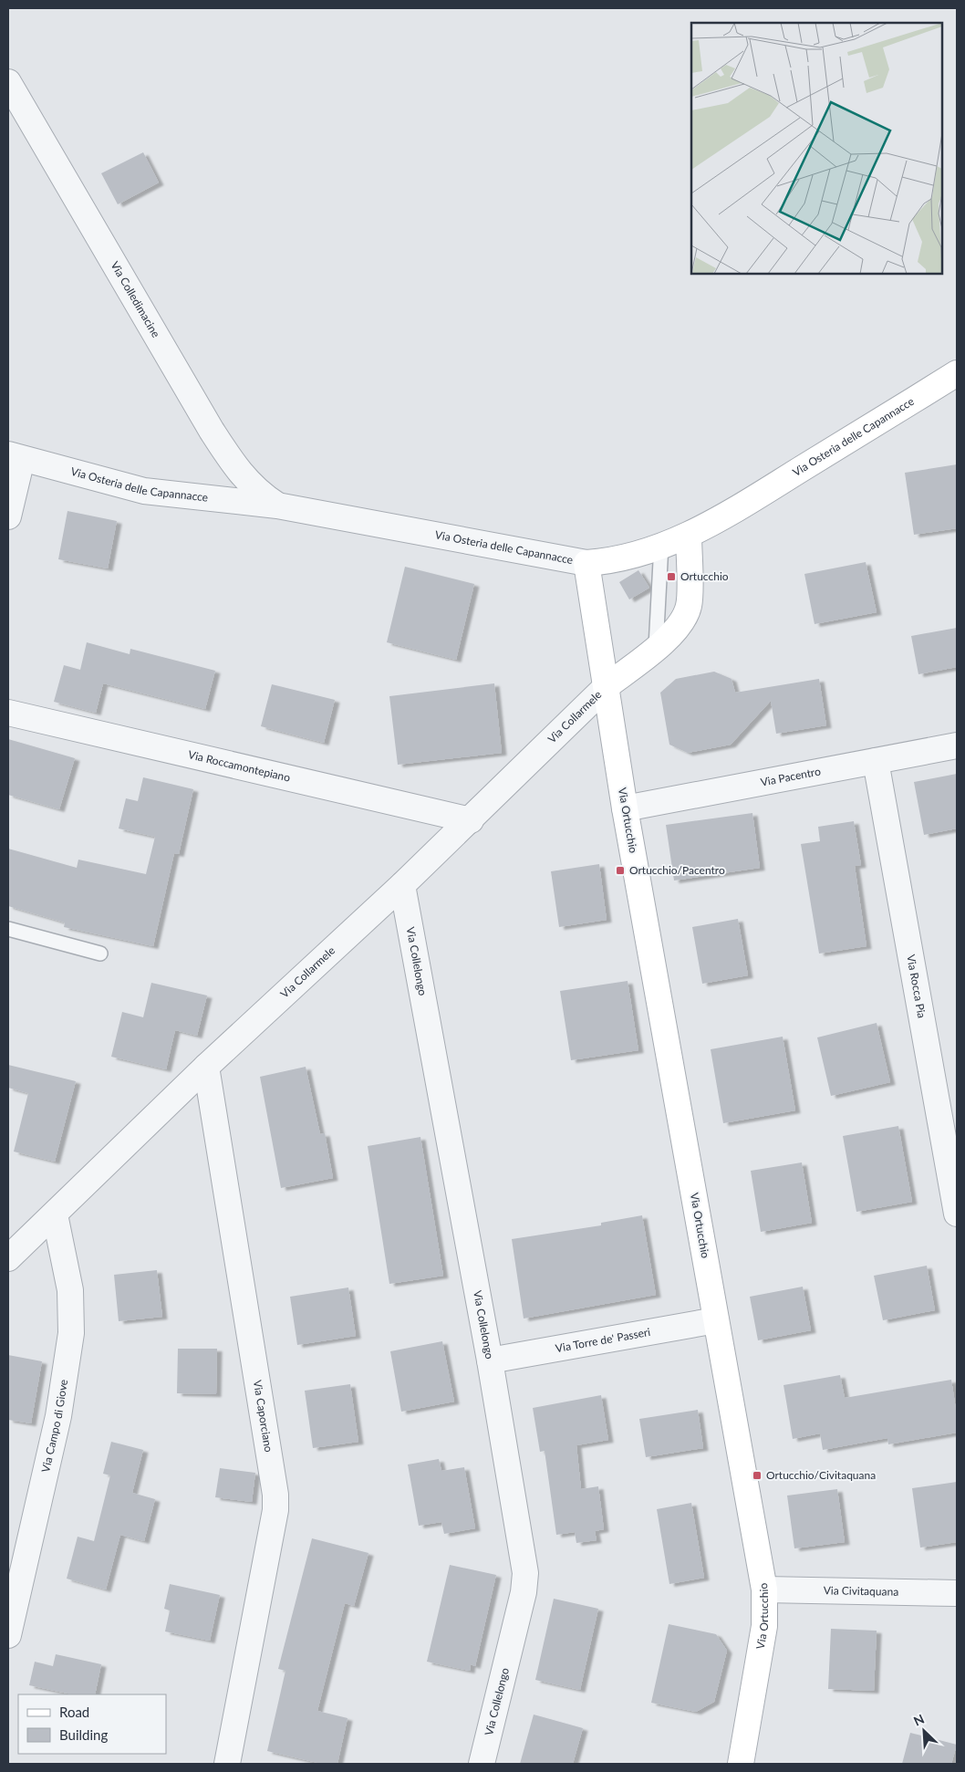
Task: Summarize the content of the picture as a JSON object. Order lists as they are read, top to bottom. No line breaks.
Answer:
{"streets":{"street":["Via Colledimacine","Via Osteria delle Capannacce","Via Collarmele","Via Roccamontepiano","Via Pacentro","Via Ortucchio","Via Collelongo","Via Rocca Pia","Via Torre de' Passeri","Via Caporciano","Via Campo di Giove","Via Civitaquana"]},"crossings":[["Via Colledimacine","Via Osteria delle Capannacce"],["Via Osteria delle Capannacce","Via Ortucchio"],["Via Collarmele","Via Roccamontepiano"],["Via Collarmele","Via Ortucchio"],["Via Collarmele","Via Collelongo"],["Via Collarmele","Via Caporciano"],["Via Collarmele","Via Campo di Giove"],["Via Pacentro","Via Ortucchio"],["Via Pacentro","Via Rocca Pia"],["Via Ortucchio","Via Torre de' Passeri"],["Via Ortucchio","Via Civitaquana"],["Via Collelongo","Via Torre de' Passeri"]],"places":{"transit":["Ortucchio","Ortucchio/Pacentro","Ortucchio/Civitaquana"]},"legend":["Road","Building"],"north":"top left"}
